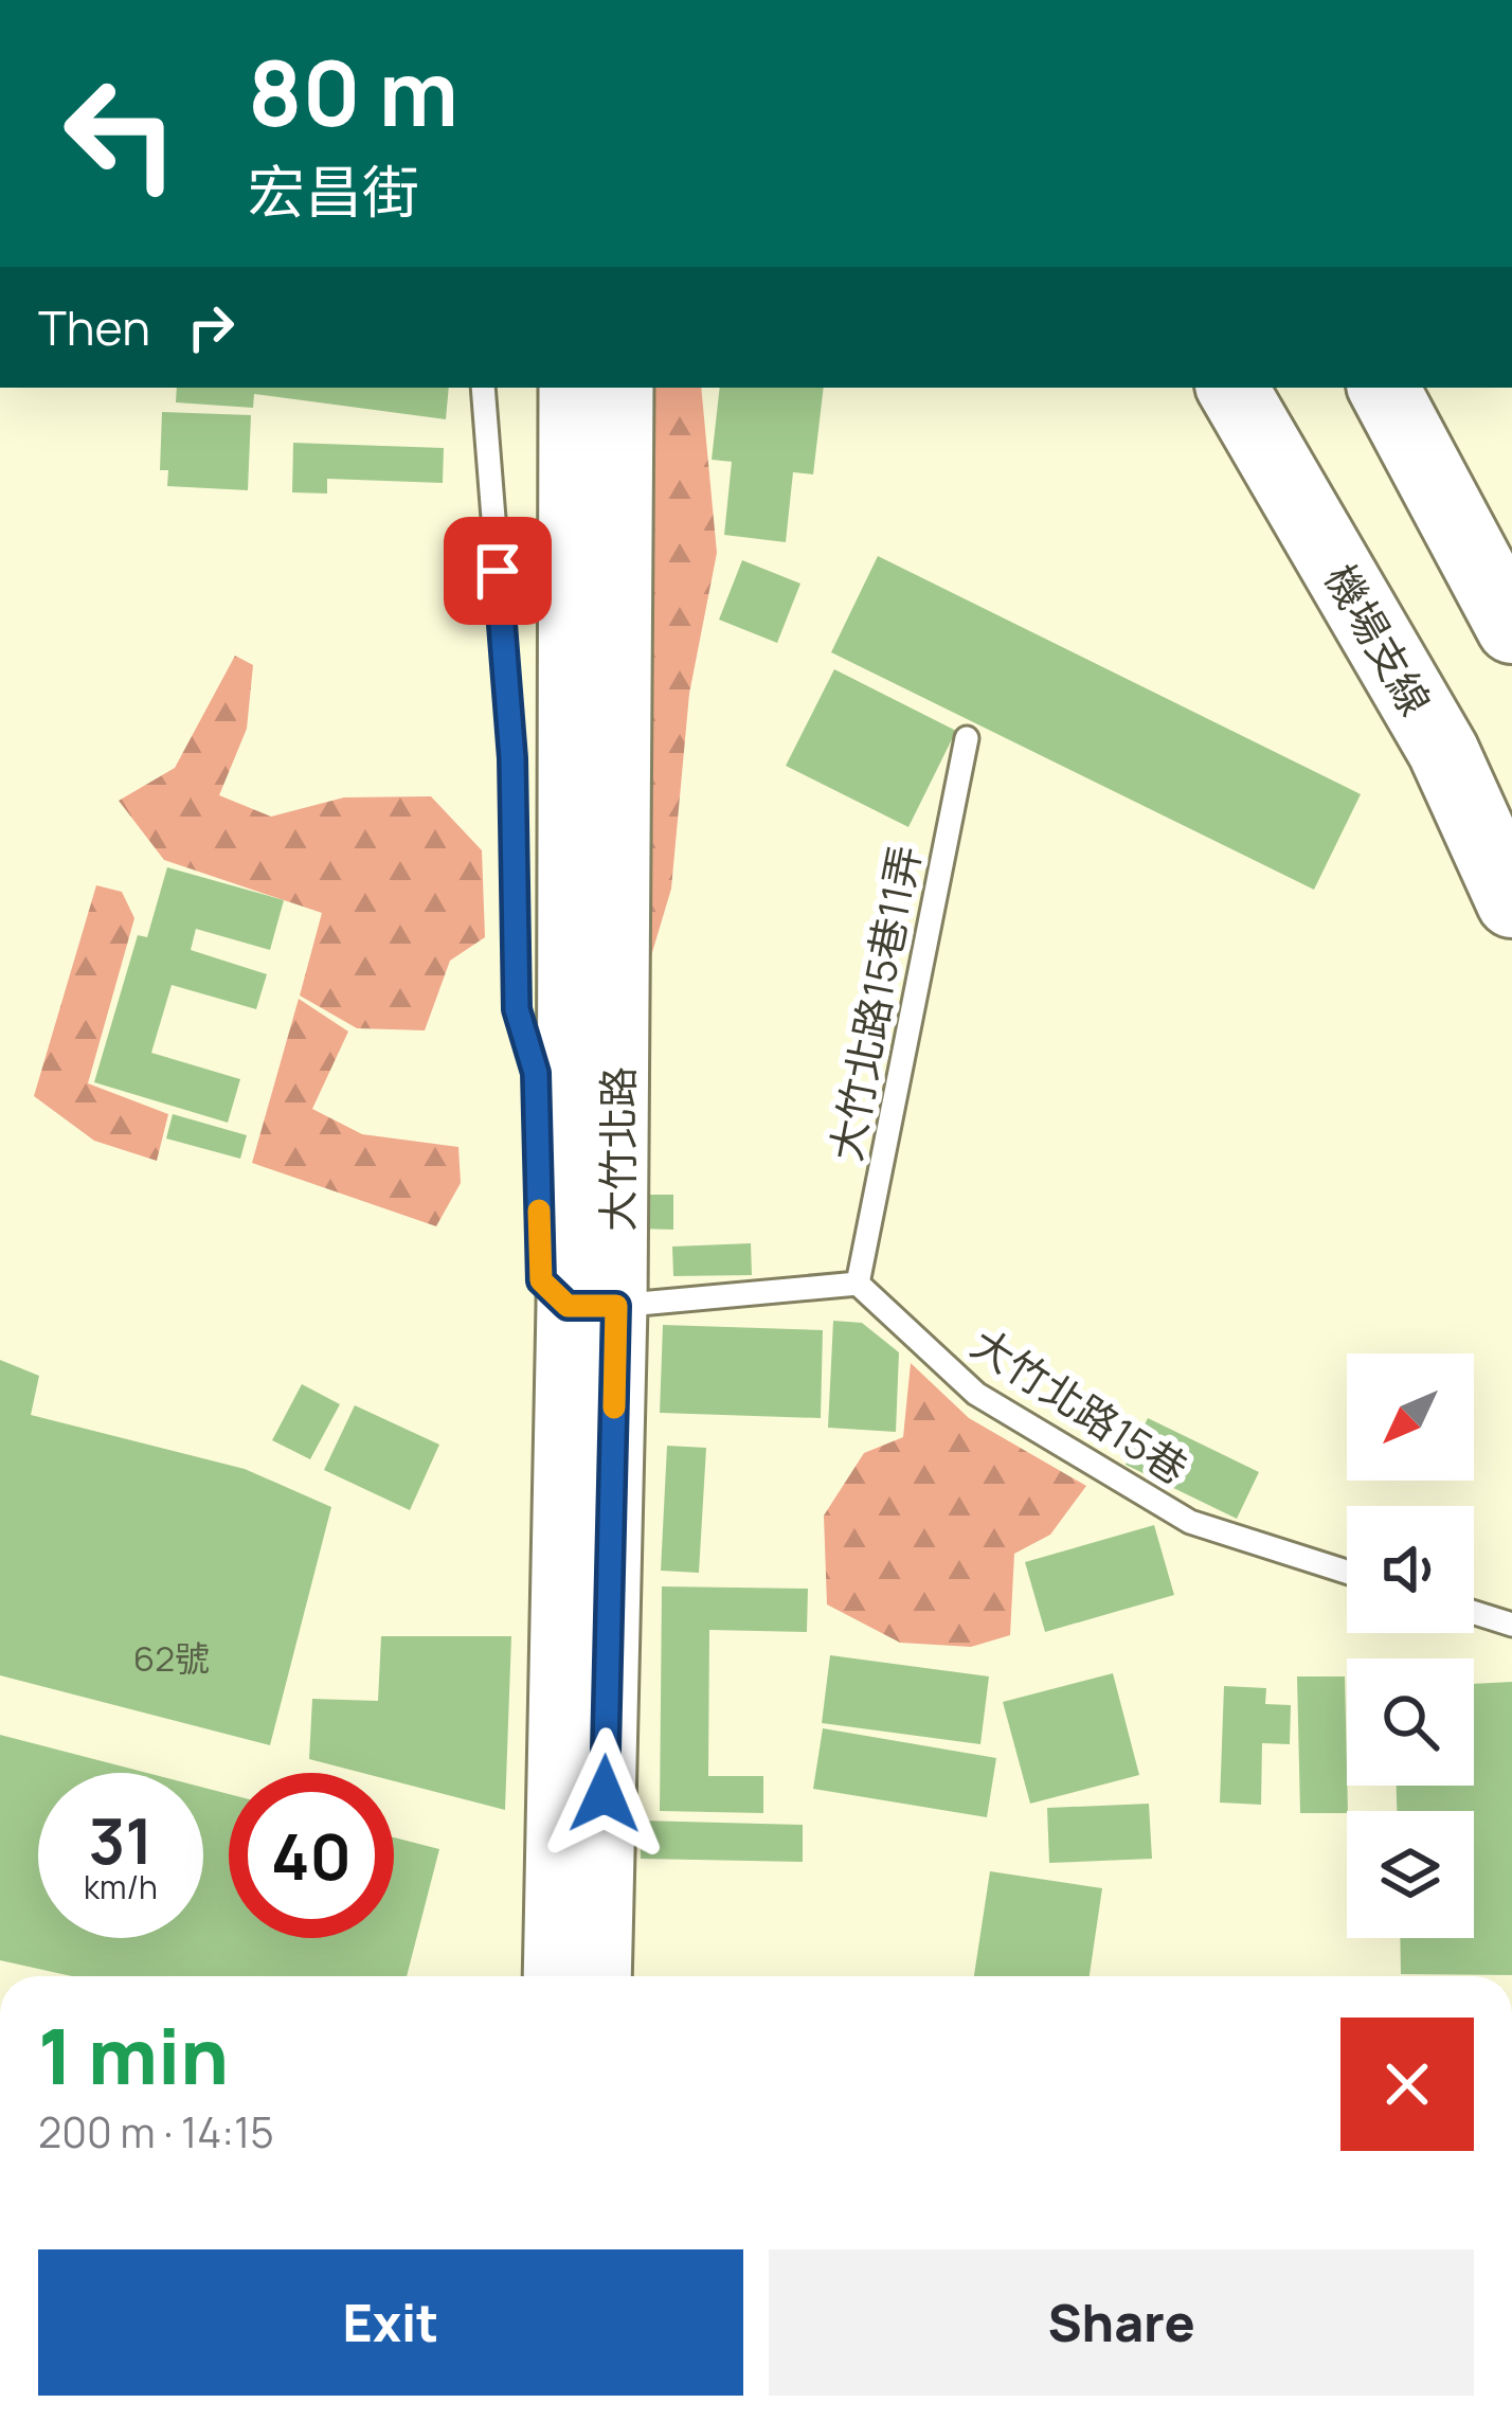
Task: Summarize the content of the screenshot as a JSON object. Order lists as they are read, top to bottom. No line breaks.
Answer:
{"streets":{"highway":["機場支線"],"street":["大竹北路"],"lane":["大竹北路15巷11弄","大竹北路15巷"]},"crossings":[["大竹北路15巷11弄","大竹北路15巷"]],"house_numbers":["62號"],"north":"bottom left","page":{"turn":["80 m","宏昌街"],"then":"Then","speed":"31 km/h","limit":"40","heading":["1 min","200 m · 14:15"],"buttons":["Exit","Share"]}}
